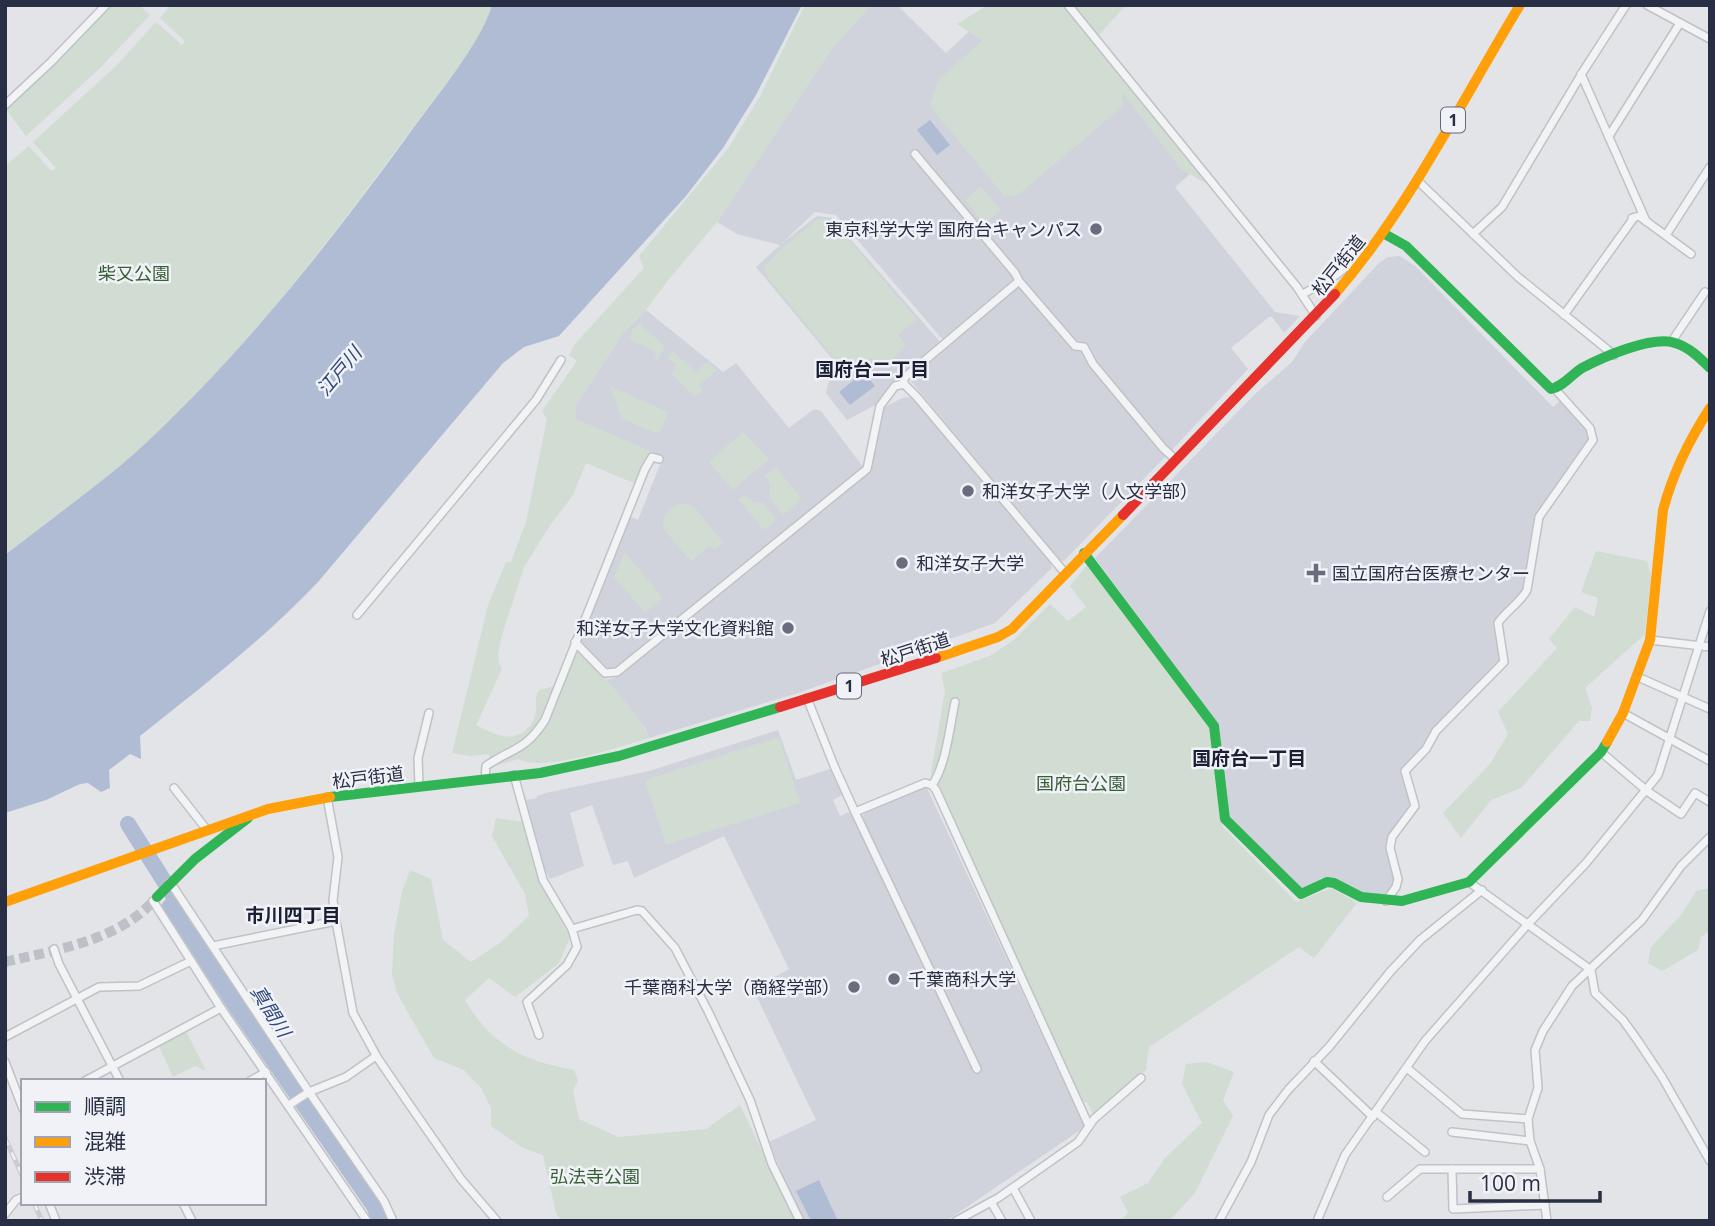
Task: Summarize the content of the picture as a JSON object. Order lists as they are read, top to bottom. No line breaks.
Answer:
{"streets":{"main road":["1","松戸街道"]},"districts":["国府台二丁目","国府台一丁目","市川四丁目"],"water":["江戸川","真間川"],"parks":["柴又公園","国府台公園","弘法寺公園"],"places":{"other":["東京科学大学 国府台キャンパス","和洋女子大学（人文学部）","和洋女子大学","和洋女子大学文化資料館","千葉商科大学","千葉商科大学（商経学部）"],"health":["国立国府台医療センター"]},"legend":["順調","混雑","渋滞"],"scale_bar":"100 m"}
